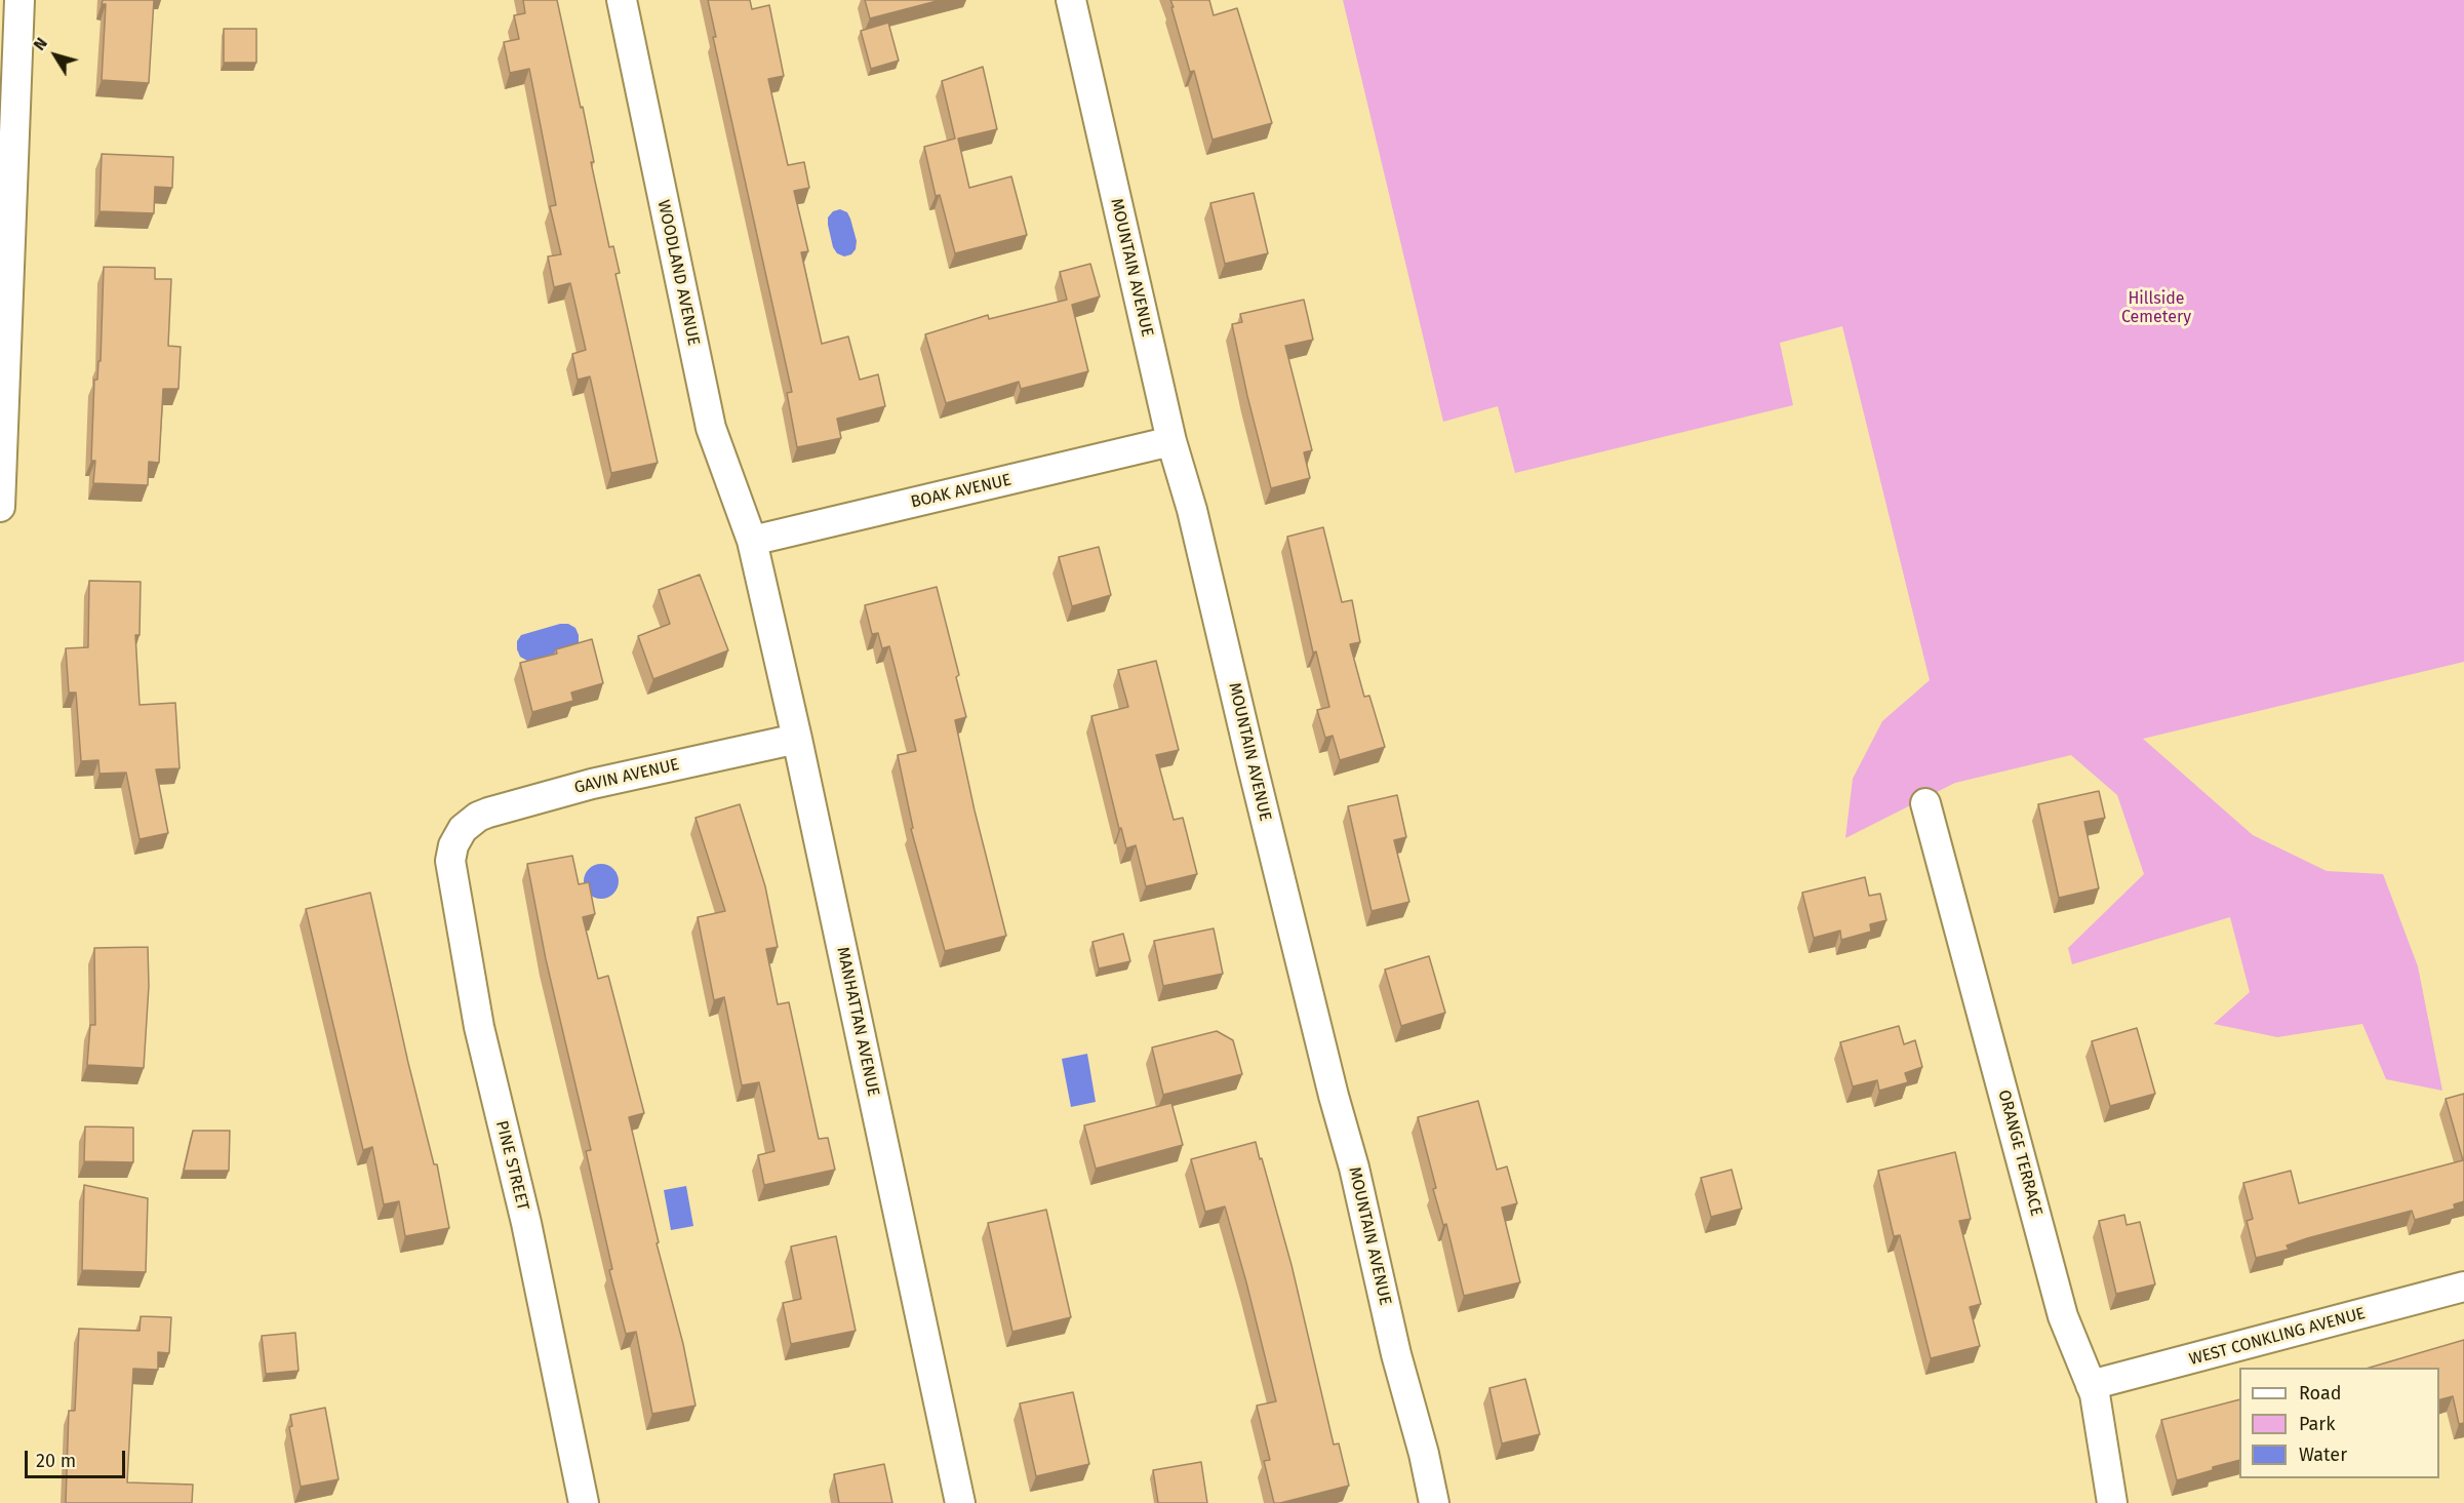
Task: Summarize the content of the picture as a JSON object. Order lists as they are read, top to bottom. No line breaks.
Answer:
{"streets":{"street":["MOUNTAIN AVENUE","WOODLAND AVENUE","BOAK AVENUE","GAVIN AVENUE","MANHATTAN AVENUE","ORANGE TERRACE","PINE STREET","WEST CONKLING AVENUE"]},"crossings":[["MOUNTAIN AVENUE","BOAK AVENUE"],["WOODLAND AVENUE","BOAK AVENUE"],["WOODLAND AVENUE","MANHATTAN AVENUE"],["BOAK AVENUE","MANHATTAN AVENUE"],["GAVIN AVENUE","MANHATTAN AVENUE"],["GAVIN AVENUE","PINE STREET"],["ORANGE TERRACE","WEST CONKLING AVENUE"]],"parks":["Hillside Cemetery"],"legend":["Road","Park","Water"],"scale_bar":"20 m","north":"top left"}
